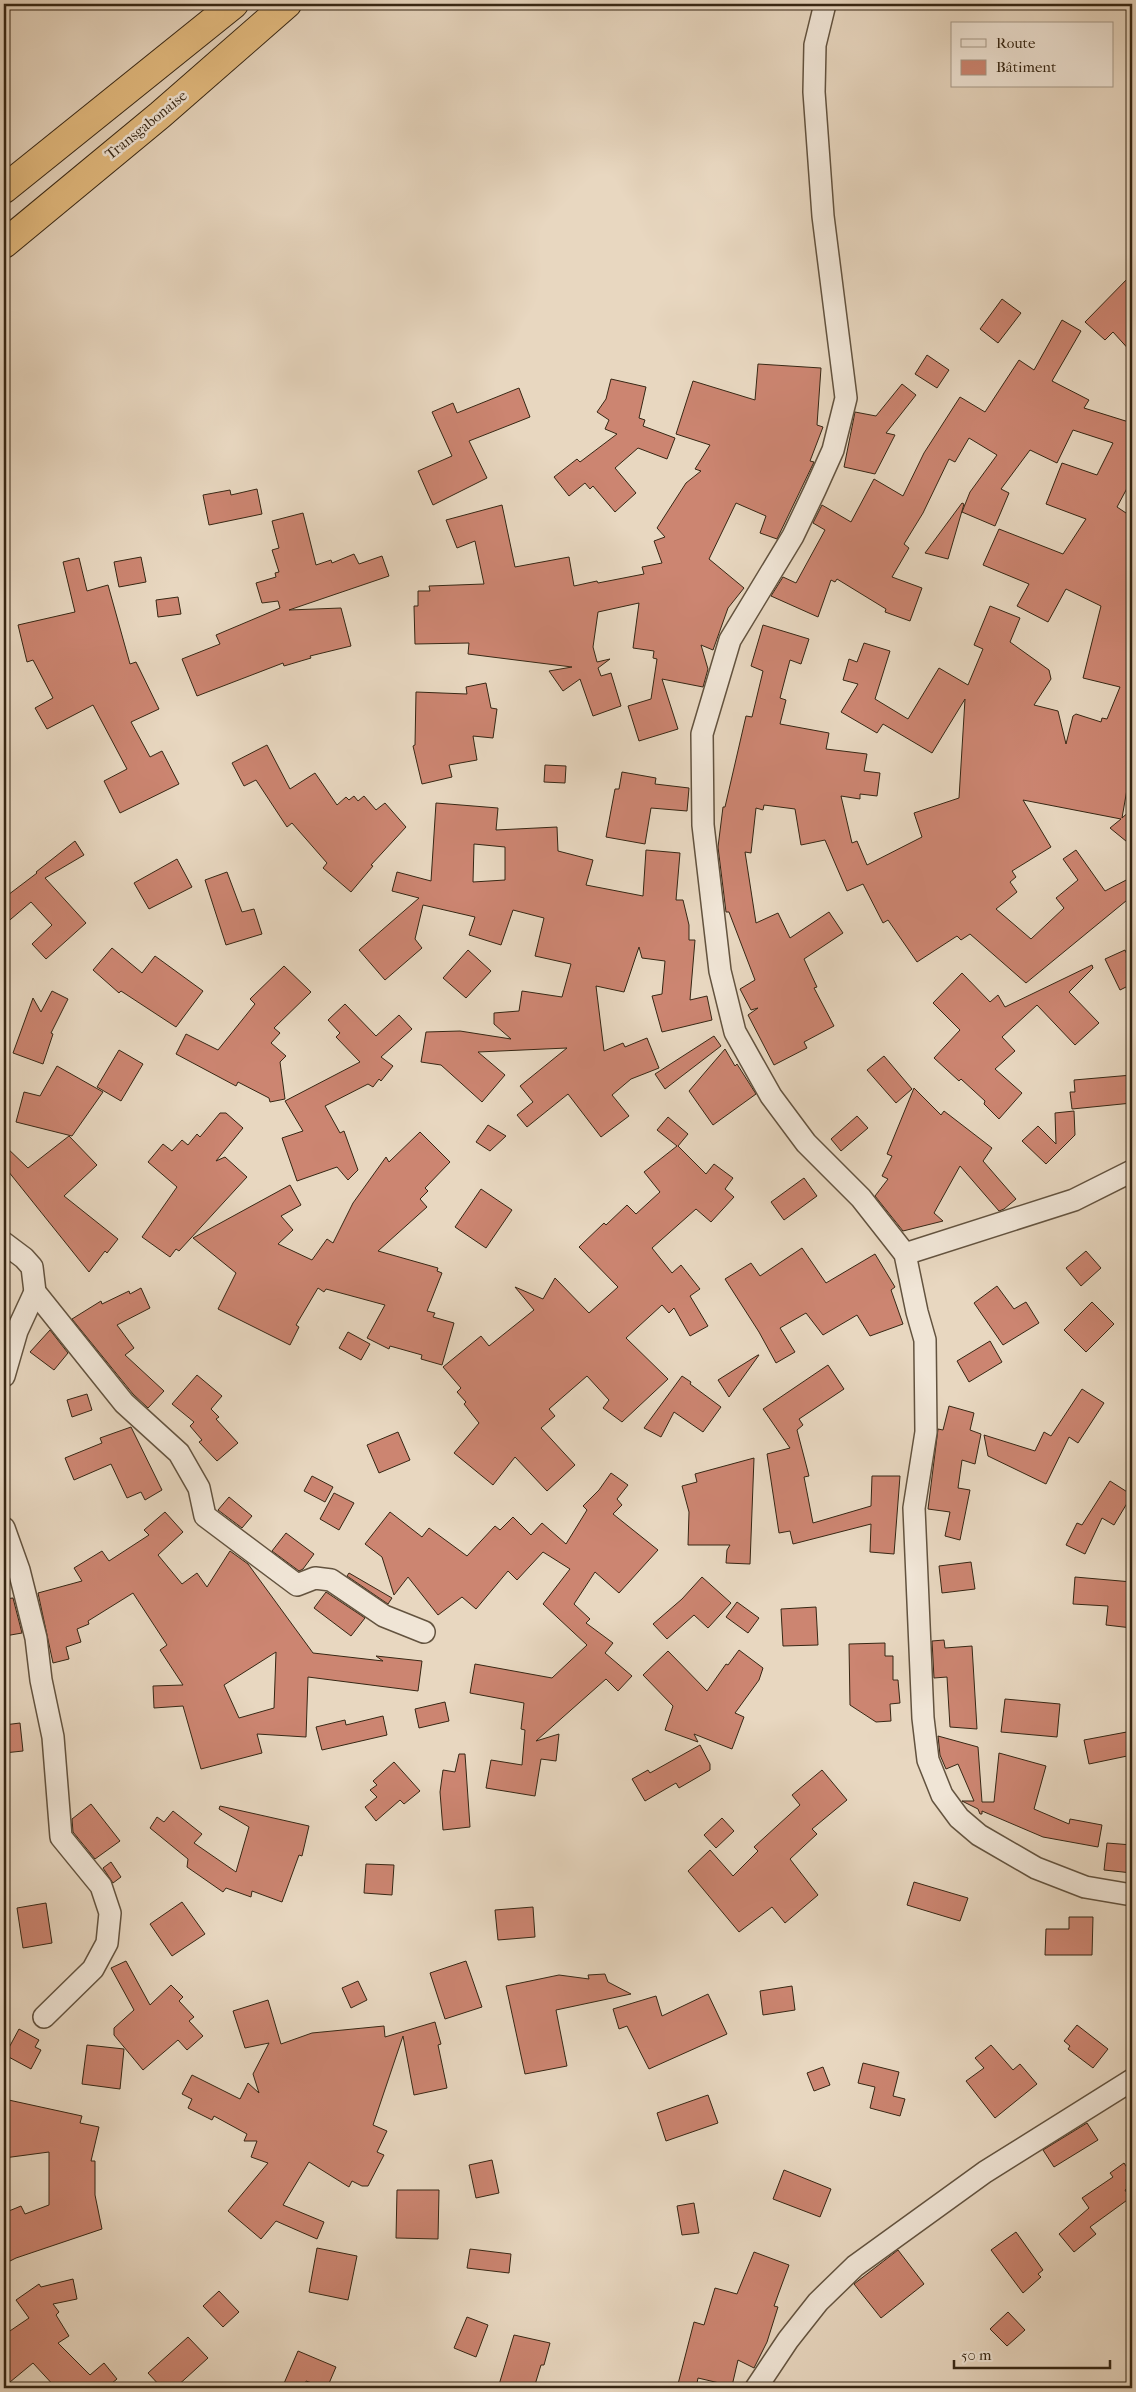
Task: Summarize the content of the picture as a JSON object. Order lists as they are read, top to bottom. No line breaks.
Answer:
{"streets":{"highway":["Transgabonaise"]},"legend":["Route","Bâtiment"],"scale_bar":"50 m"}
